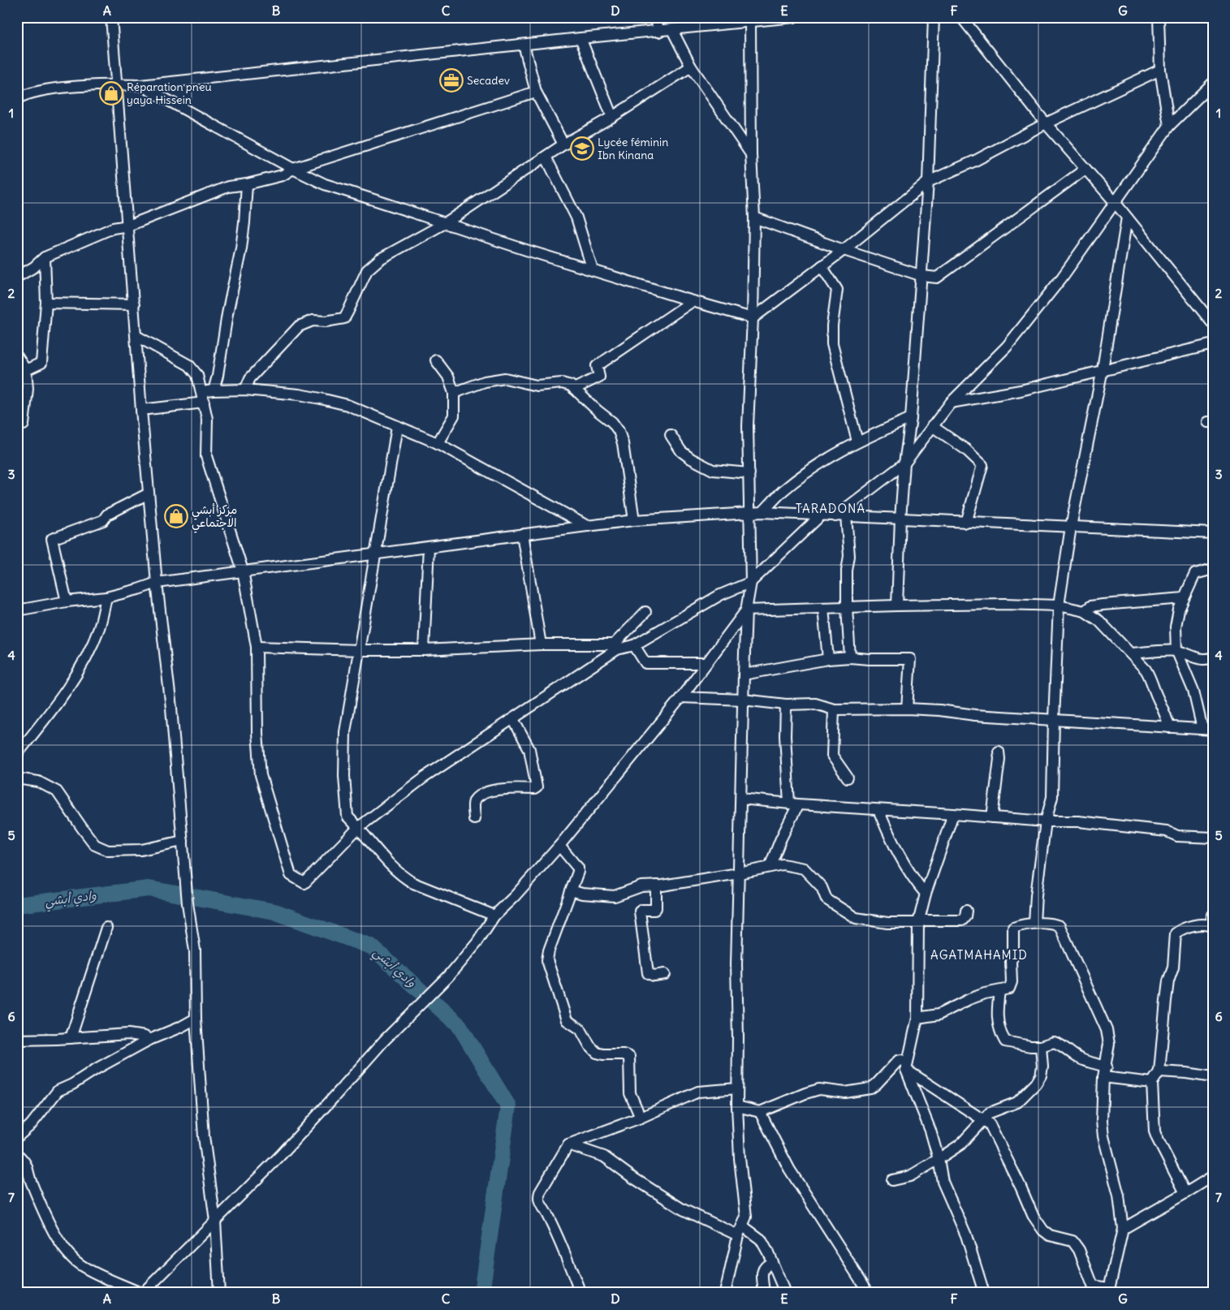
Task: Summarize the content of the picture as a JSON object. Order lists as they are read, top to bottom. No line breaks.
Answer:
{"districts":["TARADONA","AGATMAHAMID"],"water":["وادي أبشي"],"places":{"office":["Secadev"],"shop":["Réparation pneu yaya Hissein","مركز أبشي الاجتماعي"],"school or university":["Lycée féminin Ibn Kinana"]},"grid":{"columns":["A","B","C","D","E","F","G"],"rows":["1","2","3","4","5","6","7"]}}
